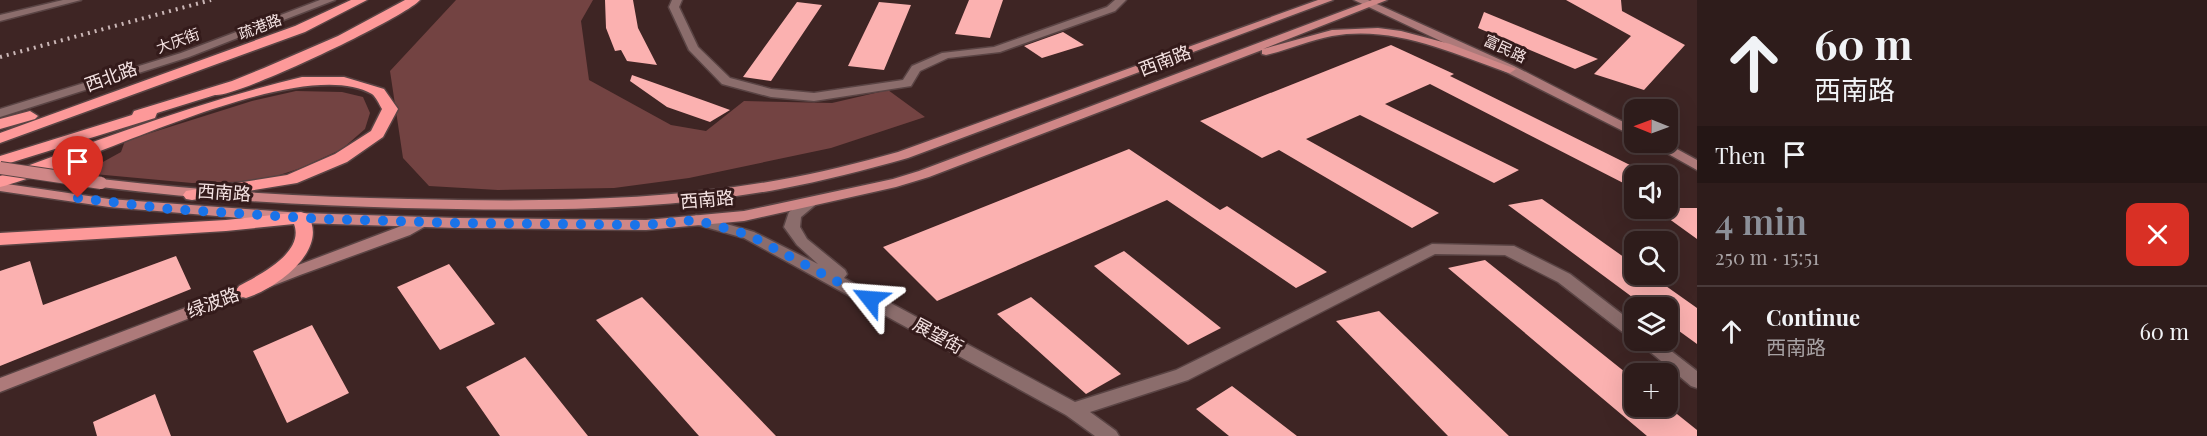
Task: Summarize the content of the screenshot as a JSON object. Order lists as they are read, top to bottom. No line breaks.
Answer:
{"streets":{"highway":["疏港路","西北路"],"main road":["西南路"],"street":["大庆街","富民路","绿波路","展望街"]},"crossings":[["疏港路","西北路"],["富民路","西南路"],["西南路","绿波路"],["西南路","展望街"]],"north":"left","page":{"turn":["60 m","西南路"],"map_buttons":"+","then":"Then","heading":["4 min","250 m · 15:51"],"list":[{"name":"Continue","note":"西南路","value":"60 m"}]}}
